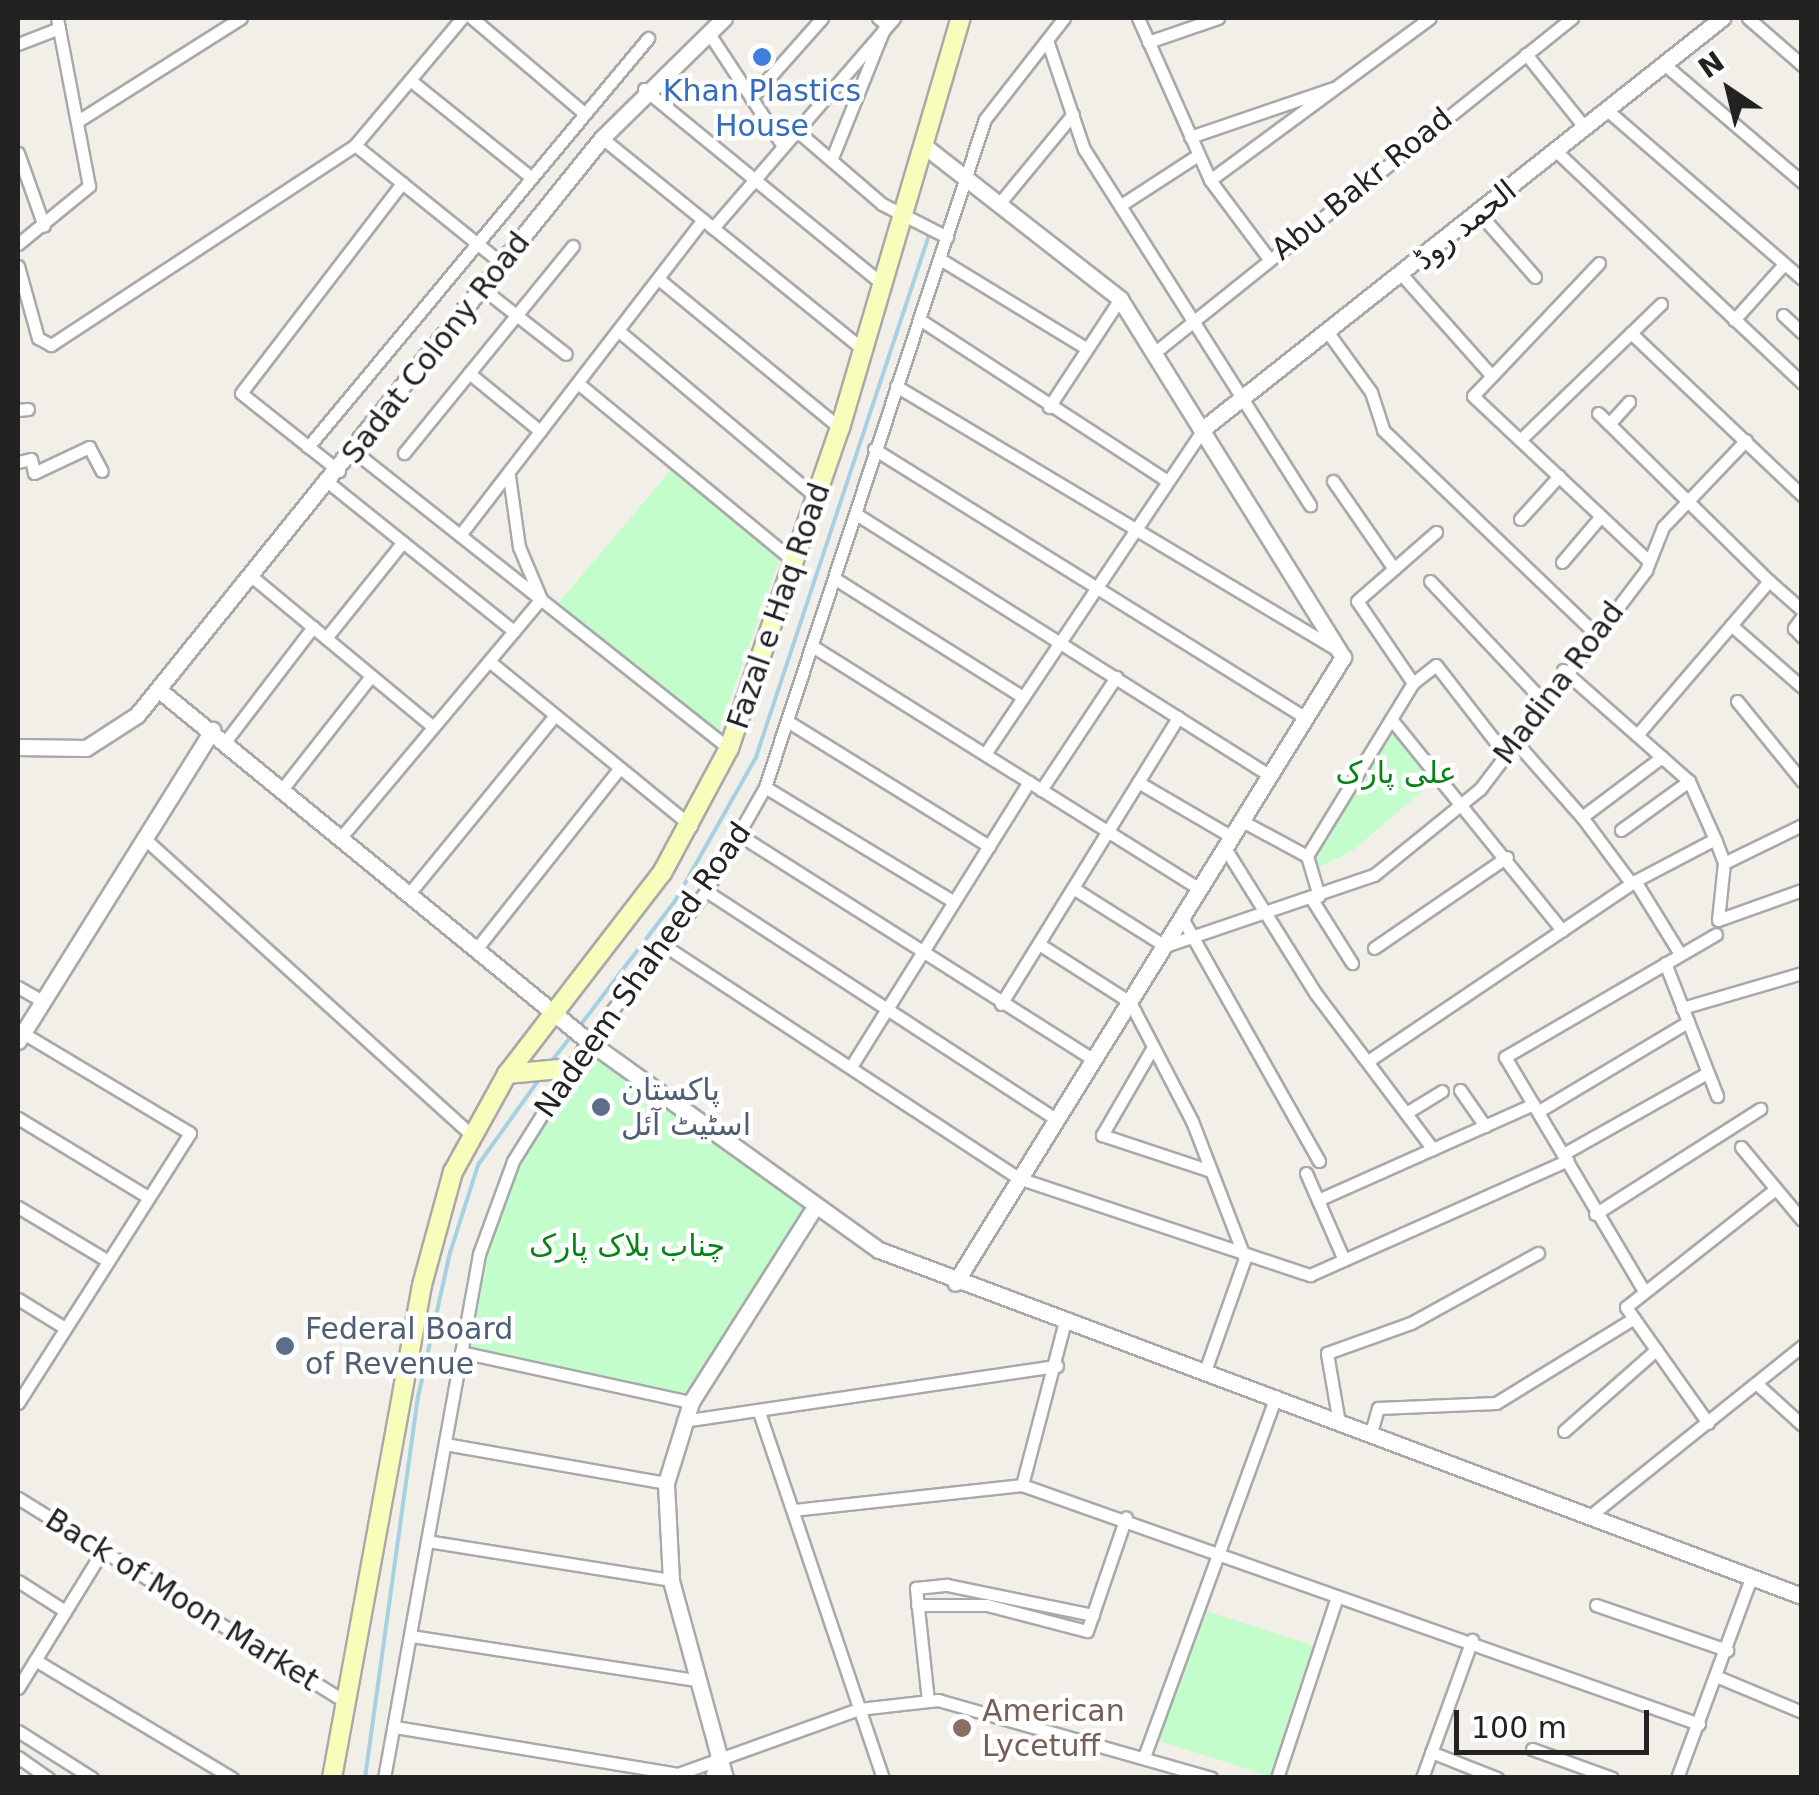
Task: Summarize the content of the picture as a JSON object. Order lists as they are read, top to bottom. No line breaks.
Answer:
{"streets":{"main road":["Fazal e Haq Road"],"street":["Abu Bakr Road","الحمد روڈ","Sadat Colony Road","Madina Road","Nadeem Shaheed Road","Back of Moon Market"]},"parks":["علی پارک","چناب بلاک پارک"],"places":["Khan Plastics House","پاکستان اسٹیٹ آئل","Federal Board of Revenue","American Lycetuff"],"scale_bar":"100 m","north":"top left"}
